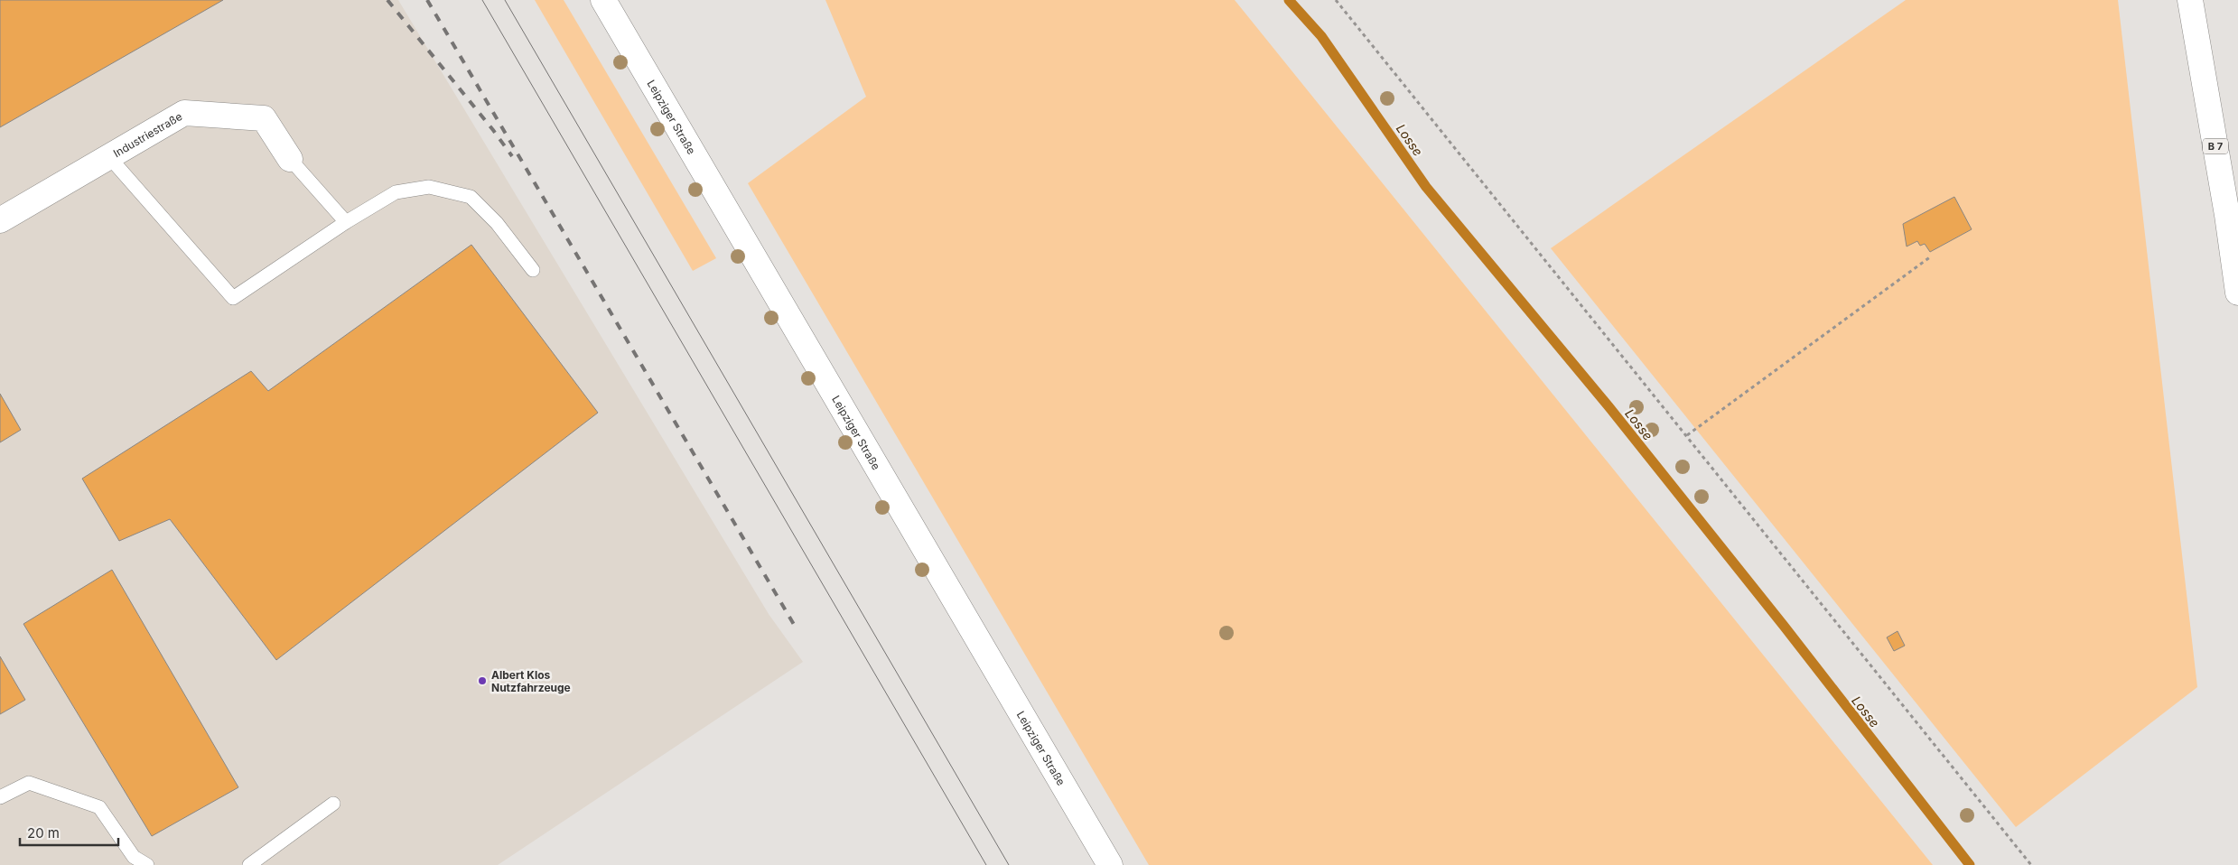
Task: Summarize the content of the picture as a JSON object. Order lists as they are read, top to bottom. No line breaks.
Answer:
{"streets":{"main road":["Leipziger Straße","Industriestraße","B 7"]},"water":["Losse"],"places":["Albert Klos Nutzfahrzeuge"],"scale_bar":"20 m"}
